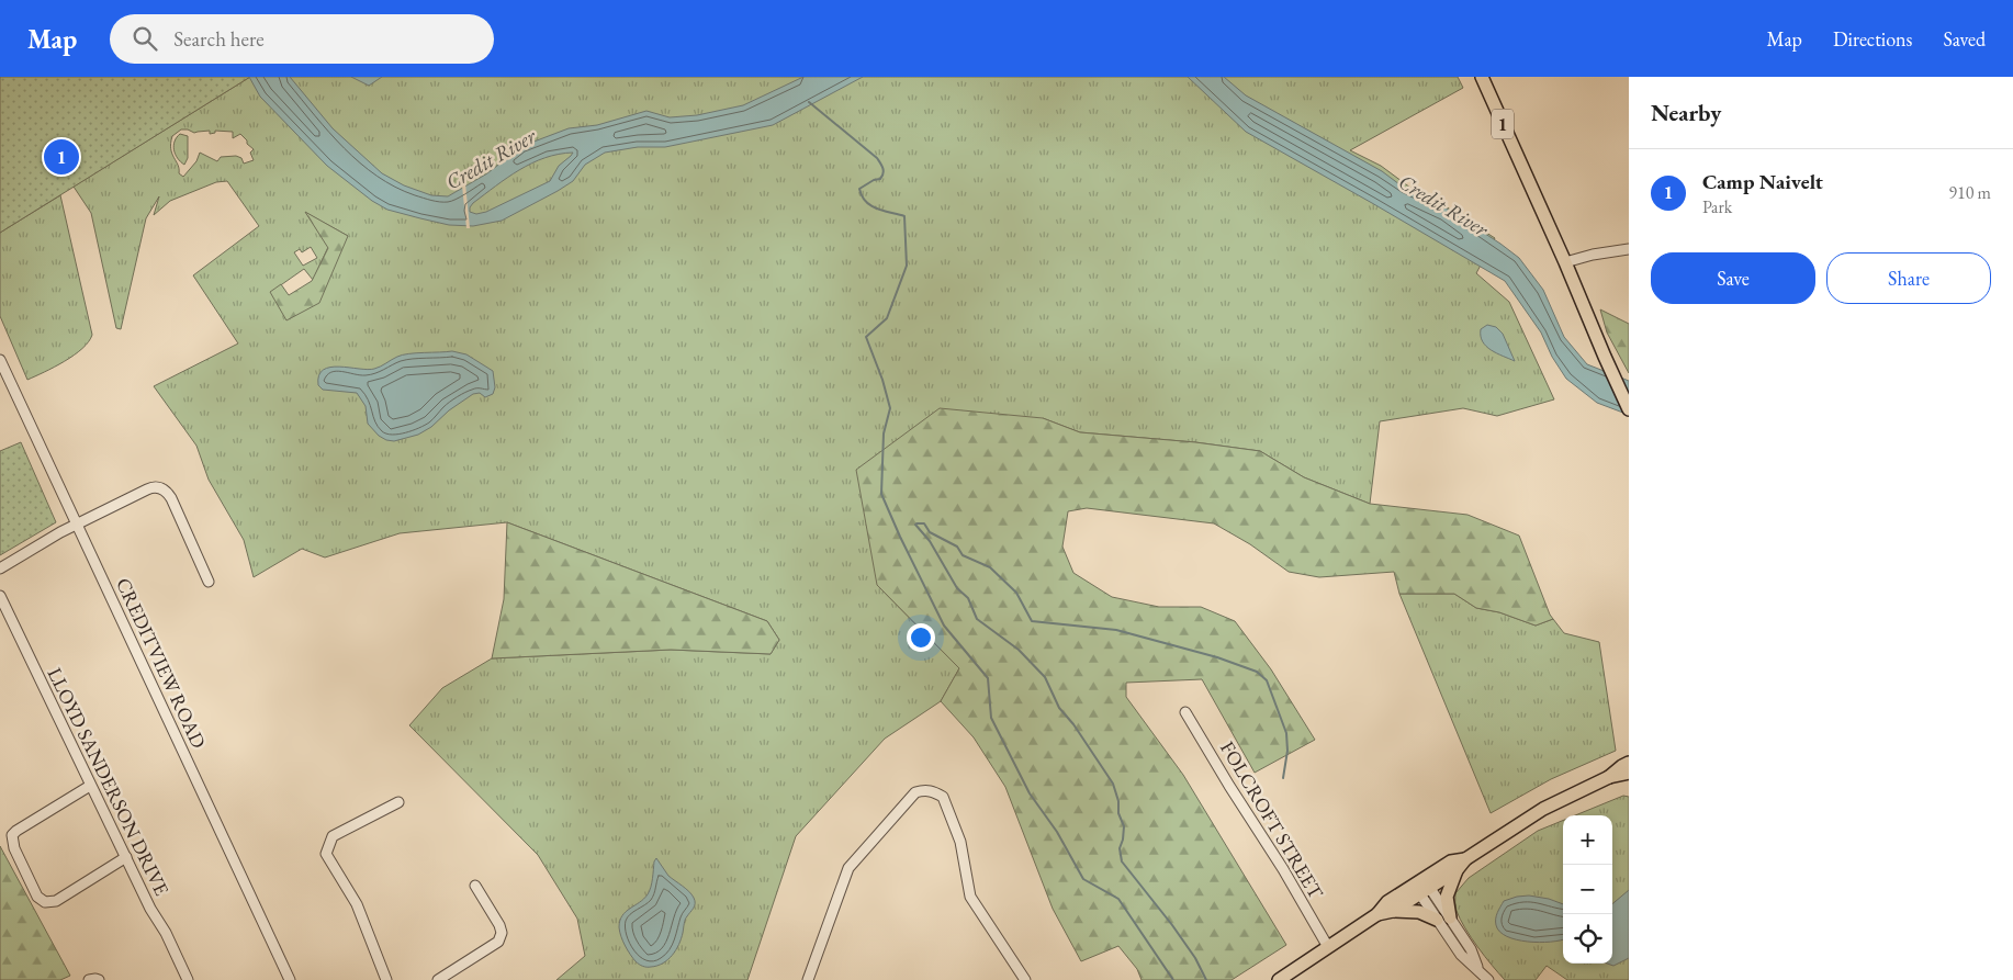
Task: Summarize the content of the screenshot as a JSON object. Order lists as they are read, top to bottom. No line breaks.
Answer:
{"streets":{"main road":["1"],"street":["CREDITVIEW ROAD","LLOYD SANDERSON DRIVE","FOLCROFT STREET"]},"water":["Credit River"],"page":{"header":"Map","search":"Search here","nav":["Map","Directions","Saved"],"heading":"Nearby","pins":"1","list":[{"mark":"1","name":"Camp Naivelt","note":"Park","value":"910 m"}],"buttons":["Save","Share"],"map_buttons":["+","−"]}}
